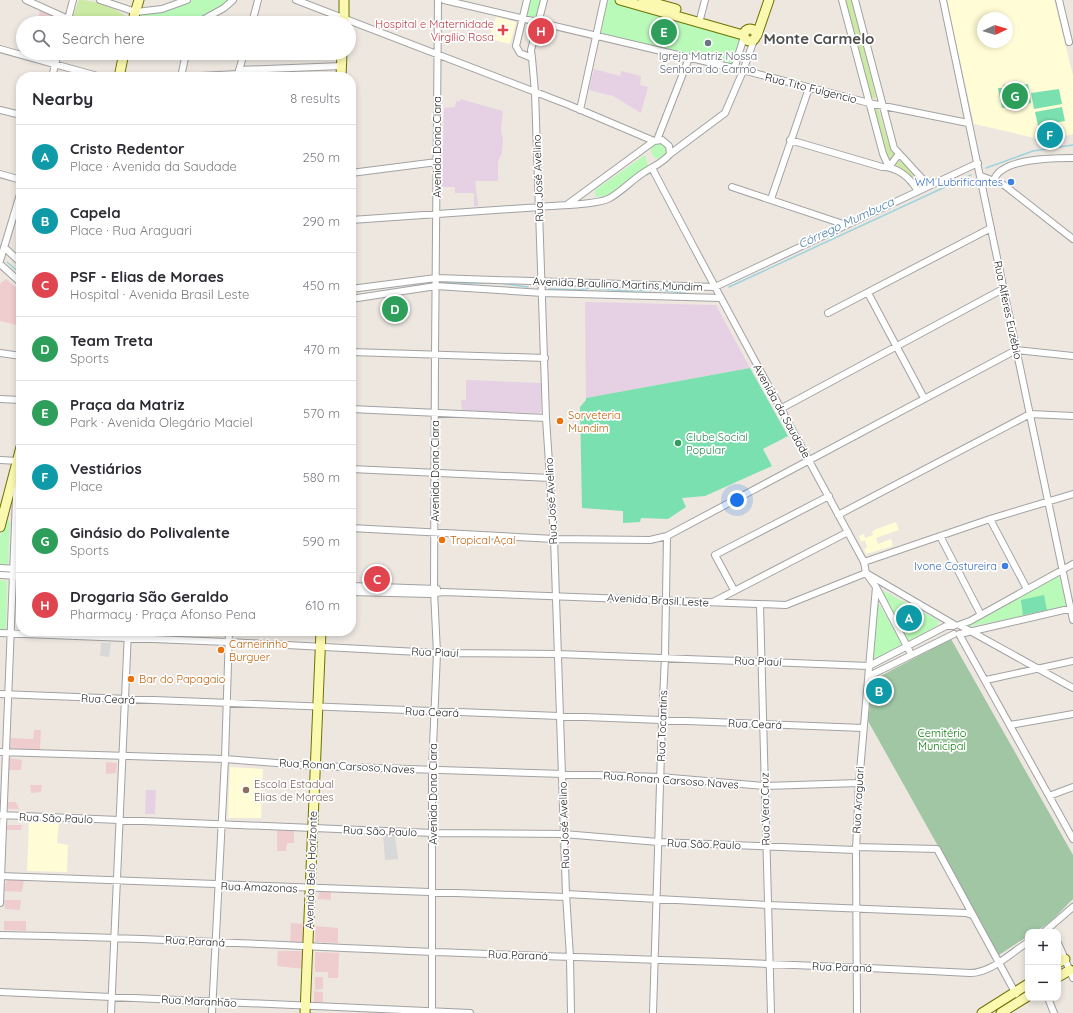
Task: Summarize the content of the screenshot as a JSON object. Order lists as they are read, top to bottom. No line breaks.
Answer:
{"streets":{"street":["Rua Tito Fulgencio","Avenida Dona Clara","Rua José Avelino","Avenida Braulino Martins Mundim","Rua Alferes Euzébio","Avenida da Saudade","Avenida Brasil Leste","Rua Piauí","Rua Ceará","Rua Tocantins","Rua Ronan Carsoso Naves","Rua Araguari","Rua Vera Cruz","Rua São Paulo","Avenida Belo Horizonte","Rua Amazonas","Rua Paraná","Rua Maranhão"]},"crossings":[["Rua Tito Fulgencio","Rua José Avelino"],["Rua Tito Fulgencio","Rua Alferes Euzébio"],["Avenida Dona Clara","Avenida Braulino Martins Mundim"],["Avenida Dona Clara","Avenida Brasil Leste"],["Avenida Dona Clara","Rua Piauí"],["Avenida Dona Clara","Rua Ceará"],["Avenida Dona Clara","Rua Ronan Carsoso Naves"],["Avenida Dona Clara","Rua São Paulo"],["Avenida Dona Clara","Rua Amazonas"],["Avenida Dona Clara","Rua Paraná"],["Avenida Dona Clara","Rua Maranhão"],["Rua José Avelino","Avenida Braulino Martins Mundim"],["Rua José Avelino","Avenida Brasil Leste"],["Rua José Avelino","Rua Piauí"],["Rua José Avelino","Rua Ceará"],["Rua José Avelino","Rua Ronan Carsoso Naves"],["Rua José Avelino","Rua São Paulo"],["Rua José Avelino","Rua Amazonas"],["Rua José Avelino","Rua Paraná"],["Avenida Braulino Martins Mundim","Rua Alferes Euzébio"],["Avenida Braulino Martins Mundim","Avenida da Saudade"],["Avenida da Saudade","Avenida Brasil Leste"],["Avenida da Saudade","Rua Araguari"],["Avenida Brasil Leste","Rua Tocantins"],["Avenida Brasil Leste","Rua Vera Cruz"],["Rua Piauí","Rua Tocantins"],["Rua Piauí","Rua Araguari"],["Rua Piauí","Rua Vera Cruz"],["Rua Piauí","Avenida Belo Horizonte"],["Rua Ceará","Rua Tocantins"],["Rua Ceará","Rua Araguari"],["Rua Ceará","Rua Vera Cruz"],["Rua Ceará","Avenida Belo Horizonte"],["Rua Tocantins","Rua Ronan Carsoso Naves"],["Rua Tocantins","Rua São Paulo"],["Rua Tocantins","Rua Amazonas"],["Rua Tocantins","Rua Paraná"],["Rua Ronan Carsoso Naves","Rua Araguari"],["Rua Ronan Carsoso Naves","Rua Vera Cruz"],["Rua Ronan Carsoso Naves","Avenida Belo Horizonte"],["Rua Araguari","Rua São Paulo"],["Rua Araguari","Rua Amazonas"],["Rua Araguari","Rua Paraná"],["Rua Vera Cruz","Rua São Paulo"],["Rua Vera Cruz","Rua Amazonas"],["Rua Vera Cruz","Rua Paraná"],["Rua São Paulo","Avenida Belo Horizonte"],["Rua São Paulo","Rua Amazonas"],["Avenida Belo Horizonte","Rua Amazonas"],["Avenida Belo Horizonte","Rua Paraná"],["Avenida Belo Horizonte","Rua Maranhão"]],"districts":["Monte Carmelo"],"water":["Córrego Mumbuca"],"parks":["Cemitério Municipal"],"places":{"health":["Hospital e Maternidade Virgílio Rosa"],"other":["Igreja Matriz Nossa Senhora do Carmo","WM Lubrificantes","Sorveteria Mundim","Clube Social Popular","Tropical Açaí","Ivone Costureira","Carneirinho Burguer","Bar do Papagaio","Escola Estadual Elias de Moraes"]},"north":"right","page":{"pins":["H","E","G","F","D","C","A","B"],"search":"Search here","heading":["Nearby","8 results"],"list":[{"mark":"A","name":"Cristo Redentor","note":"Place · Avenida da Saudade","value":"250 m"},{"mark":"B","name":"Capela","note":"Place · Rua Araguari","value":"290 m"},{"mark":"C","name":"PSF - Elias de Moraes","note":"Hospital · Avenida Brasil Leste","value":"450 m"},{"mark":"D","name":"Team Treta","note":"Sports","value":"470 m"},{"mark":"E","name":"Praça da Matriz","note":"Park · Avenida Olegário Maciel","value":"570 m"},{"mark":"F","name":"Vestiários","note":"Place","value":"580 m"},{"mark":"G","name":"Ginásio do Polivalente","note":"Sports","value":"590 m"},{"mark":"H","name":"Drogaria São Geraldo","note":"Pharmacy · Praça Afonso Pena","value":"610 m"}],"map_buttons":["+","−"]}}
